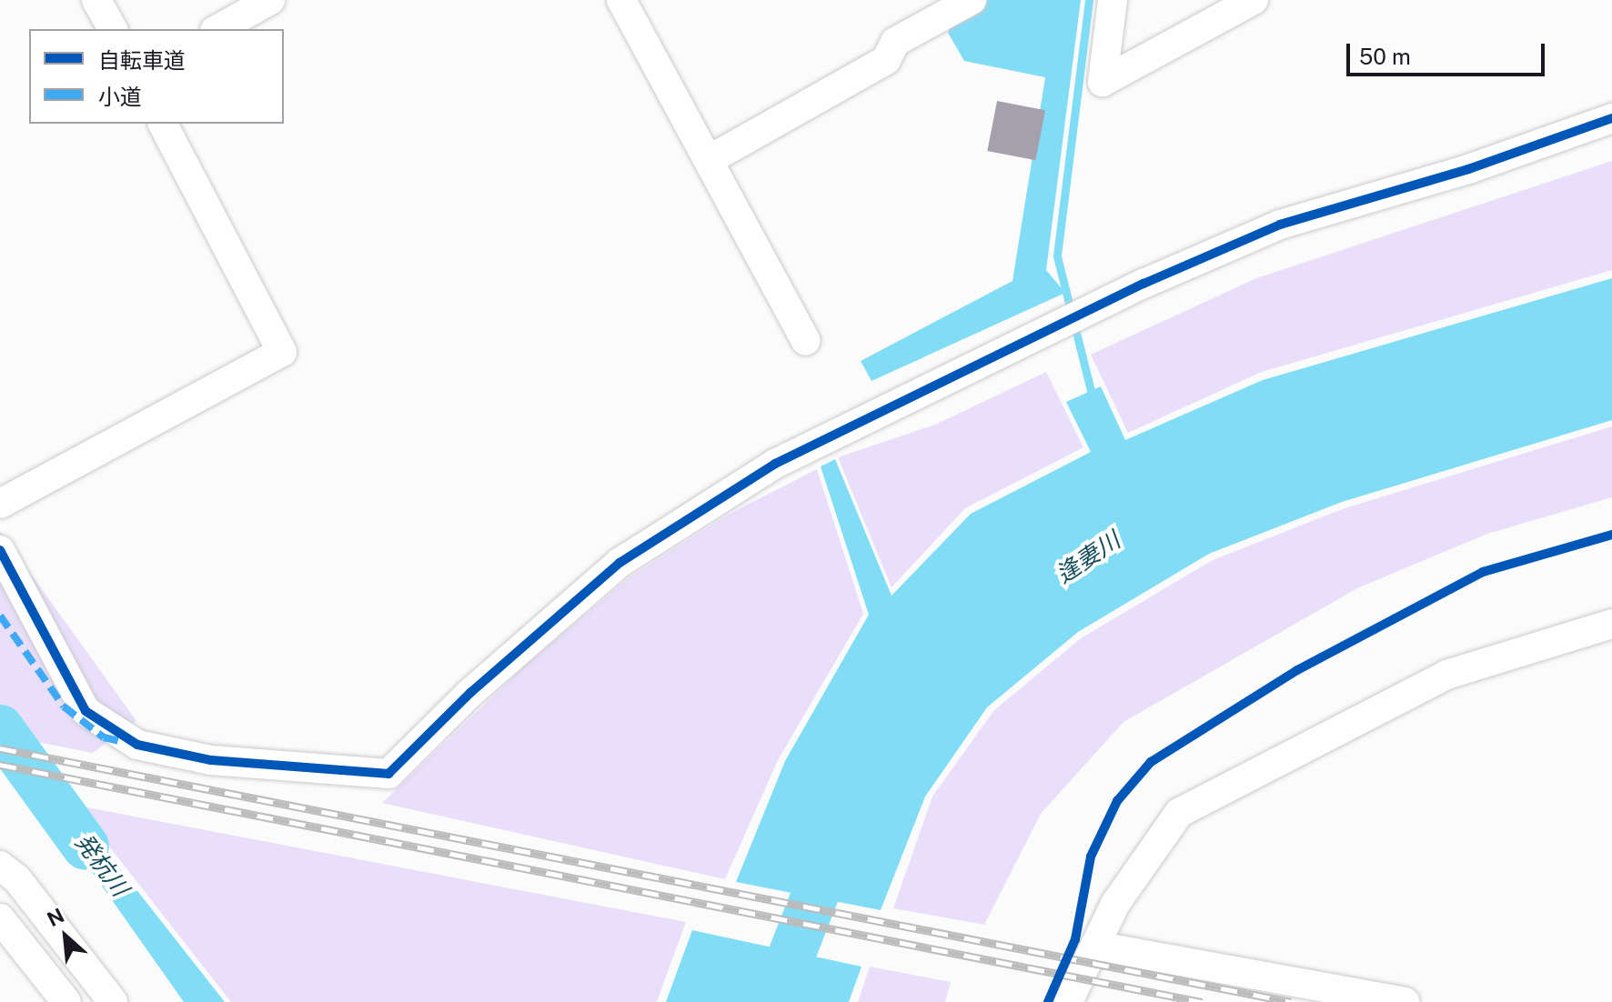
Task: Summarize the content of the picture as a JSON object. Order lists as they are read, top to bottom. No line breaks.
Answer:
{"water":["逢妻川","発杭川"],"legend":["自転車道","小道"],"scale_bar":"50 m","north":"top left"}
